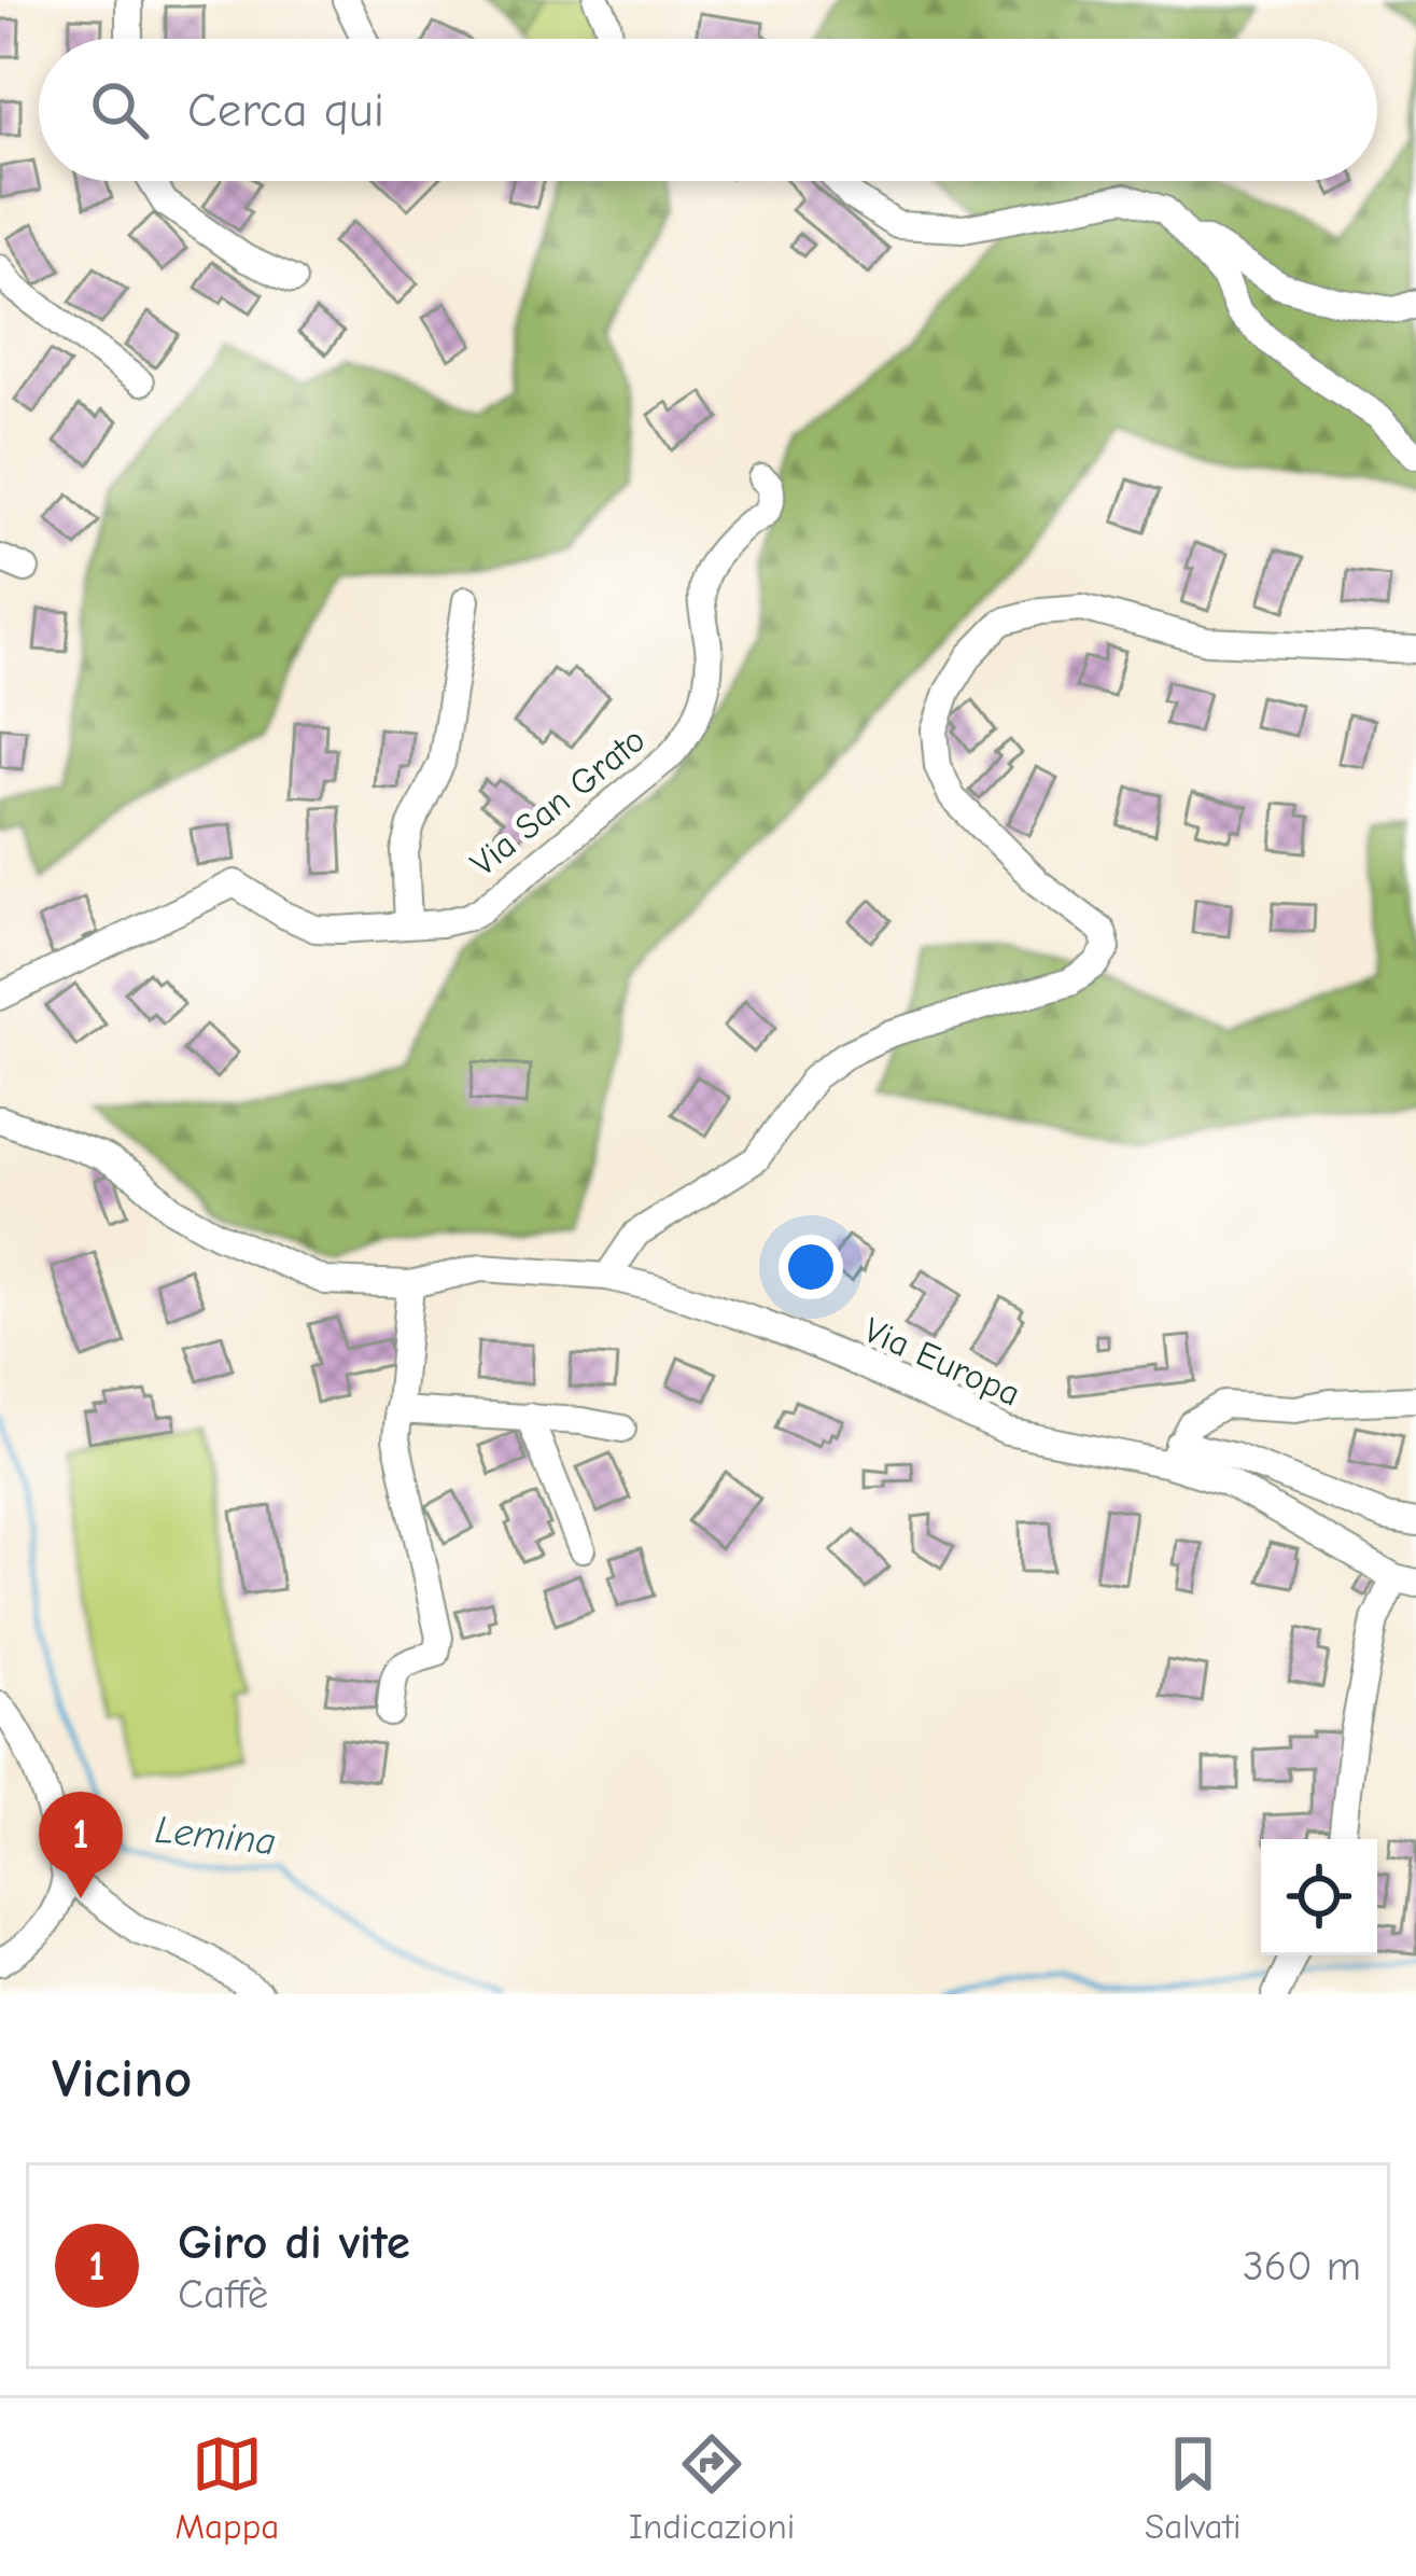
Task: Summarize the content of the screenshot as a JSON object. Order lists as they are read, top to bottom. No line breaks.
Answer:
{"streets":{"street":["Via San Grato","Via Europa"]},"water":["Lemina"],"page":{"search":"Cerca qui","pins":"1","heading":"Vicino","list":[{"mark":"1","name":"Giro di vite","note":"Caffè","value":"360 m"}],"nav":["Mappa","Indicazioni","Salvati"]}}
